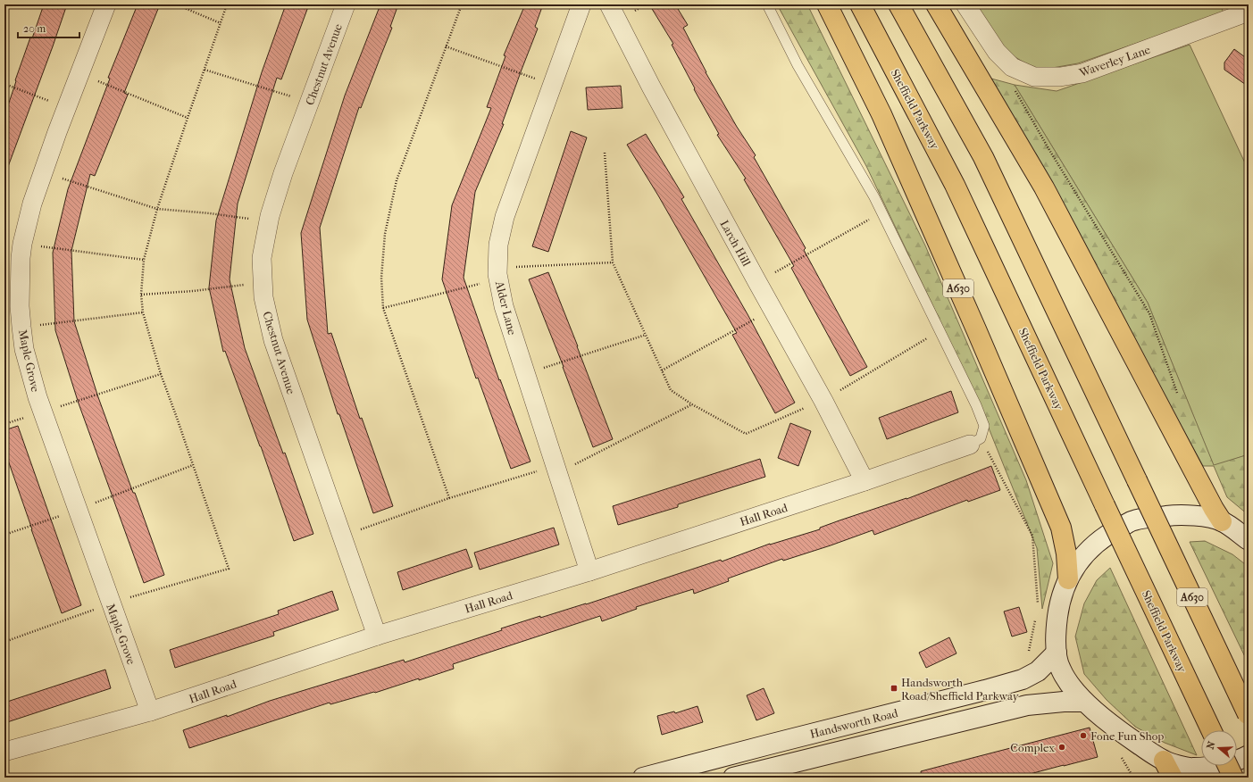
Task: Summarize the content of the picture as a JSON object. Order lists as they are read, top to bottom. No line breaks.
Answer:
{"streets":{"highway":["Sheffield Parkway","A630"],"main road":["Handsworth Road"],"street":["Waverley Lane","Chestnut Avenue","Larch Hill","Alder Lane","Maple Grove","Hall Road"]},"crossings":[["Chestnut Avenue","Hall Road"],["Larch Hill","Hall Road"],["Alder Lane","Hall Road"],["Maple Grove","Hall Road"]],"places":{"transit":["Handsworth Road/Sheffield Parkway"],"other":["Fone Fun Shop","Complex"]},"scale_bar":"20 m","north":"left"}
